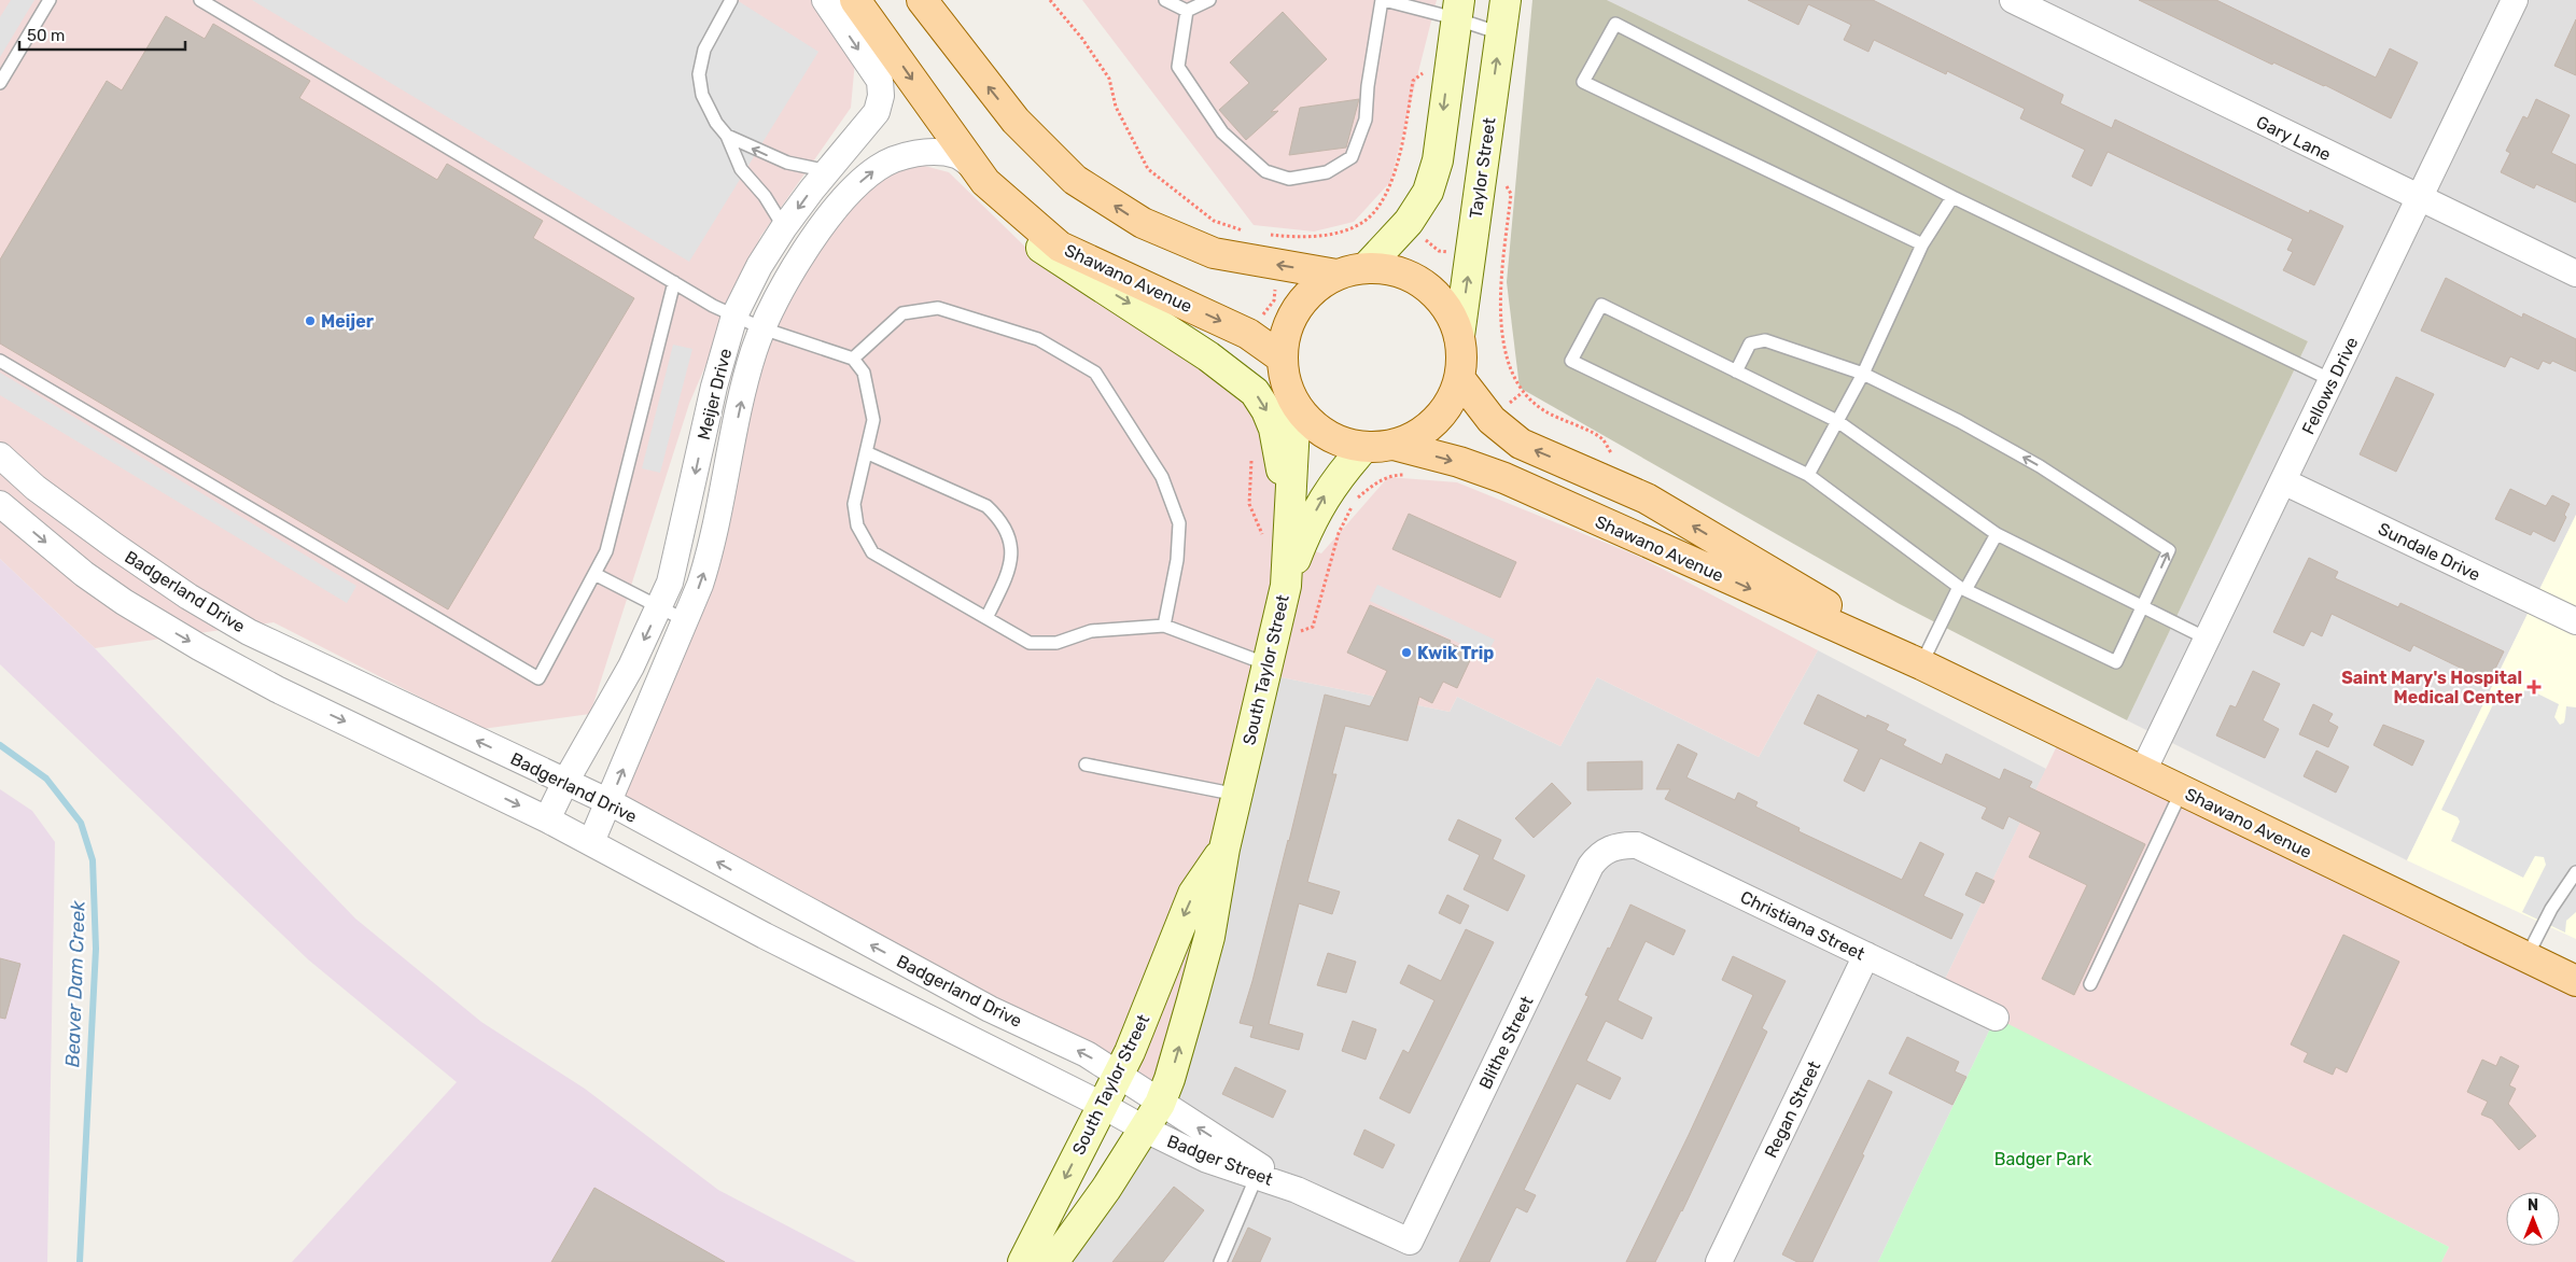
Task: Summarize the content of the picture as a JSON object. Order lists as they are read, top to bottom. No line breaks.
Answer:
{"streets":{"main road":["Shawano Avenue"],"street":["Gary Lane","Taylor Street","Fellows Drive","Meijer Drive","Sundale Drive","Badgerland Drive","South Taylor Street","Christiana Street","Blithe Street","Regan Street","Badger Street"]},"crossings":[["Gary Lane","Fellows Drive"],["Taylor Street","Shawano Avenue"],["Taylor Street","South Taylor Street"],["Shawano Avenue","Fellows Drive"],["Shawano Avenue","Meijer Drive"],["Shawano Avenue","South Taylor Street"],["Fellows Drive","Sundale Drive"],["Meijer Drive","Badgerland Drive"],["Badgerland Drive","South Taylor Street"],["Badgerland Drive","Badger Street"],["South Taylor Street","Badger Street"],["Christiana Street","Blithe Street"],["Christiana Street","Regan Street"],["Blithe Street","Badger Street"]],"water":["Beaver Dam Creek"],"parks":["Badger Park"],"places":{"other":["Meijer","Kwik Trip"],"health":["Saint Mary's Hospital Medical Center"]},"scale_bar":"50 m","north":"top"}
